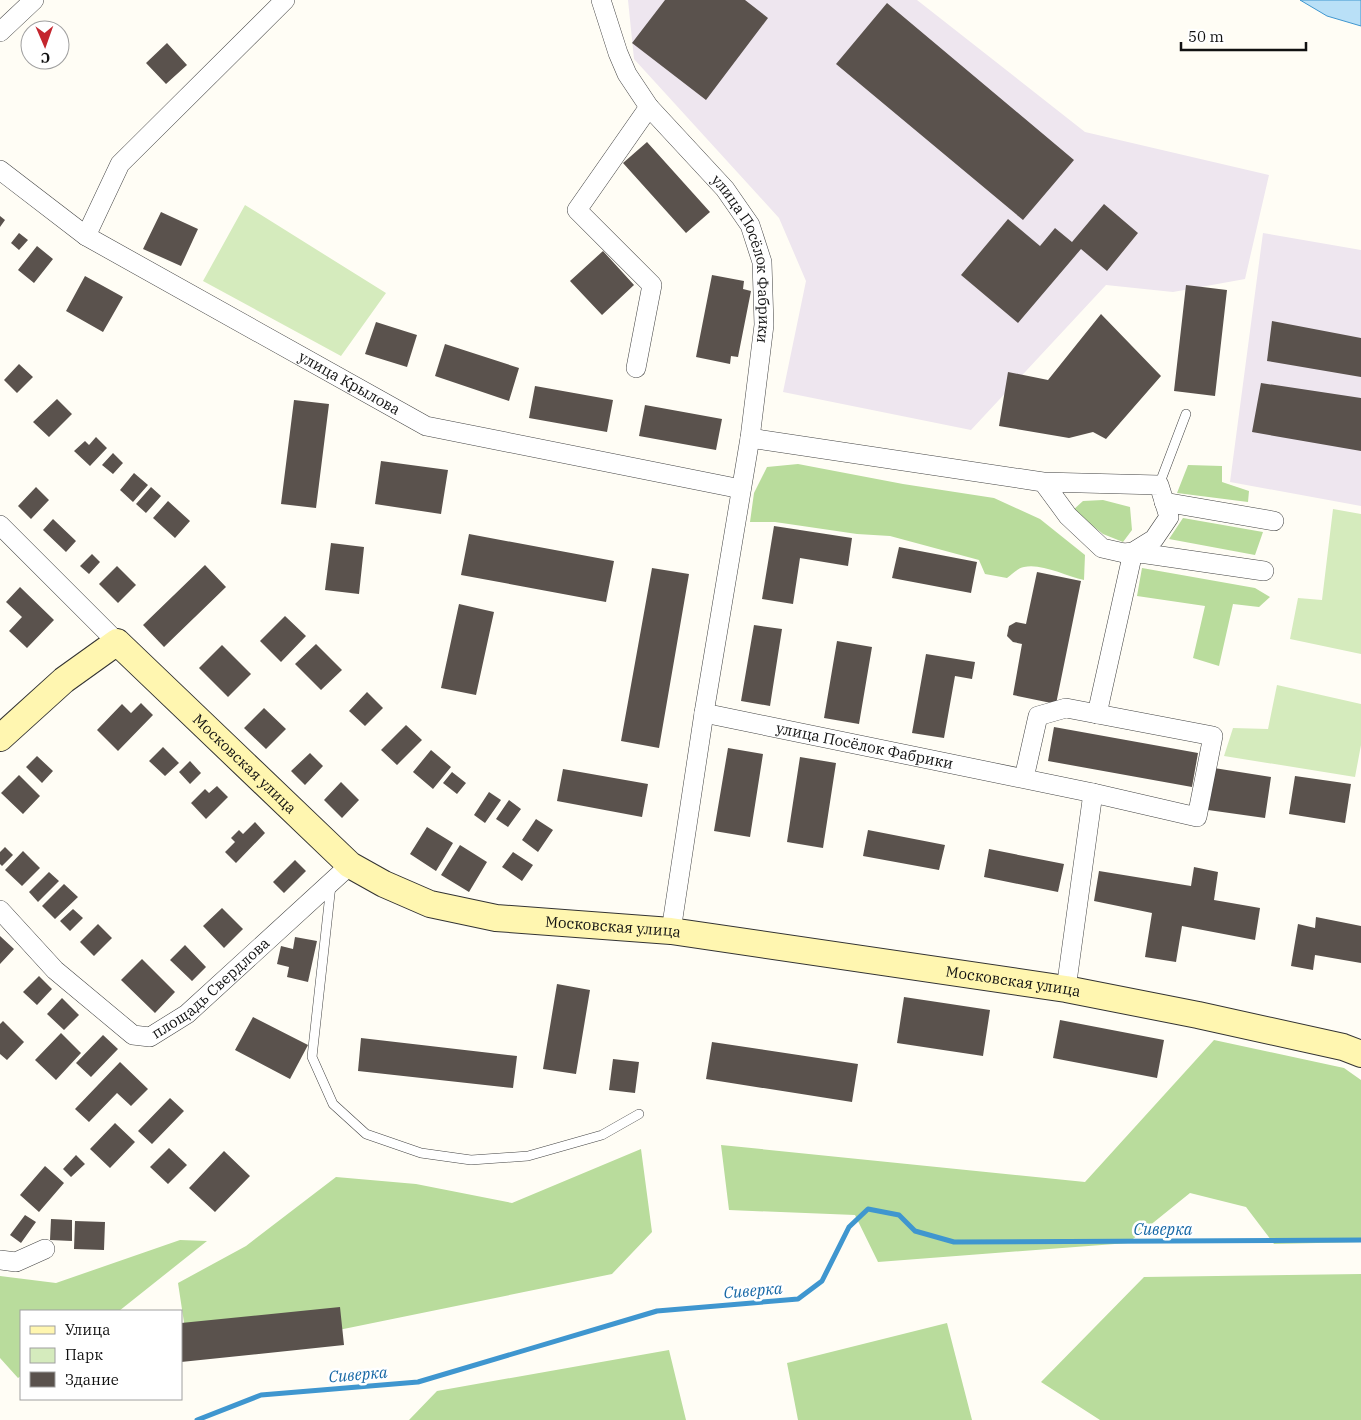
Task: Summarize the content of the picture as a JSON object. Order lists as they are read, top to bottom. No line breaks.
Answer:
{"streets":{"main road":["Московская улица"],"street":["улица Посёлок Фабрики","улица Крылова","площадь Свердлова"]},"crossings":[["улица Посёлок Фабрики","улица Крылова"],["улица Посёлок Фабрики","Московская улица"],["Московская улица","площадь Свердлова"]],"water":["Сиверка"],"legend":["Улица","Парк","Здание"],"scale_bar":"50 m","north":"bottom"}
